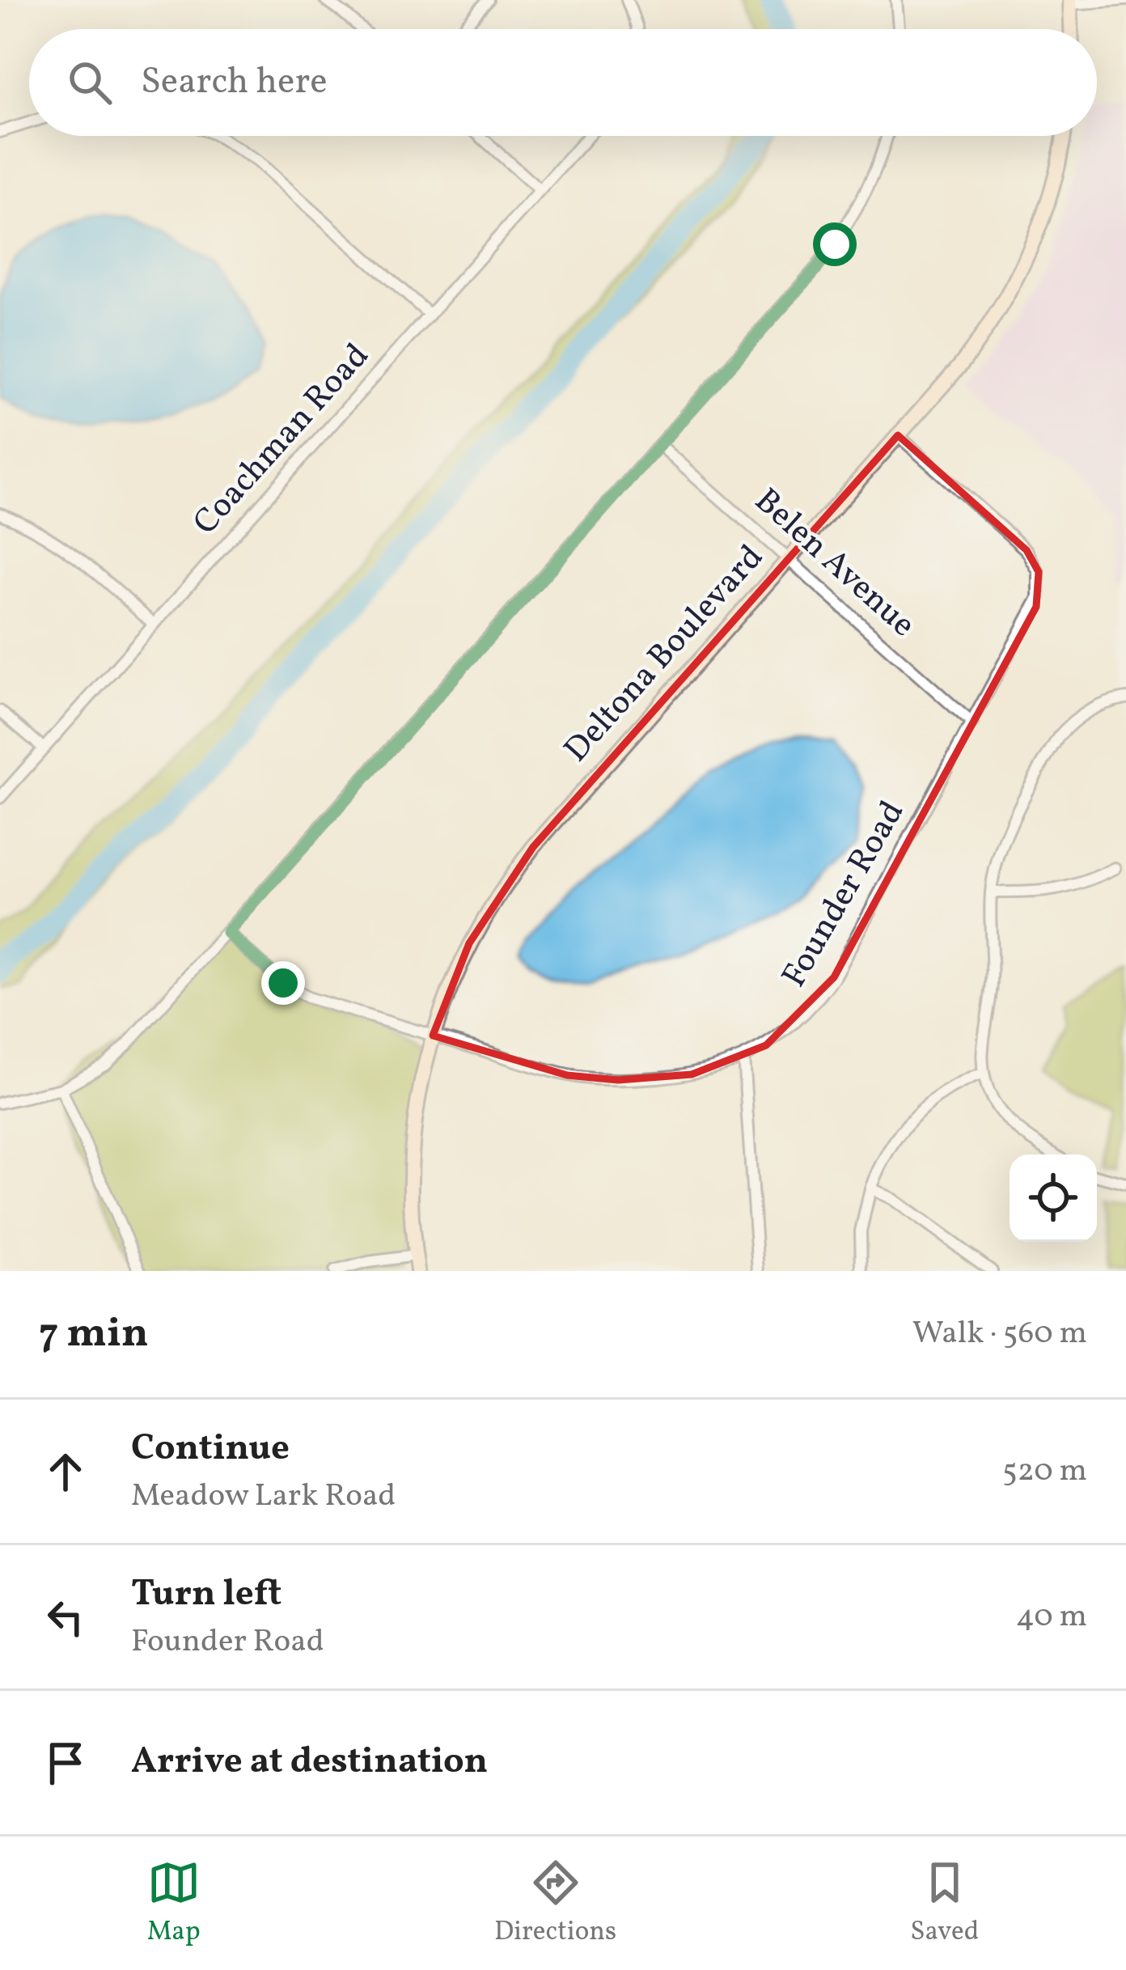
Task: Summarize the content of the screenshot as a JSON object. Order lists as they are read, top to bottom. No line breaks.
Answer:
{"streets":{"main road":["Deltona Boulevard"],"street":["Coachman Road","Belen Avenue","Founder Road"]},"crossings":[["Belen Avenue","Deltona Boulevard"],["Belen Avenue","Founder Road"],["Deltona Boulevard","Founder Road"]],"page":{"search":"Search here","heading":["7 min","Walk · 560 m"],"list":[["Continue","Meadow Lark Road","520 m"],["Turn left","Founder Road","40 m"],"Arrive at destination"],"nav":["Map","Directions","Saved"]}}
